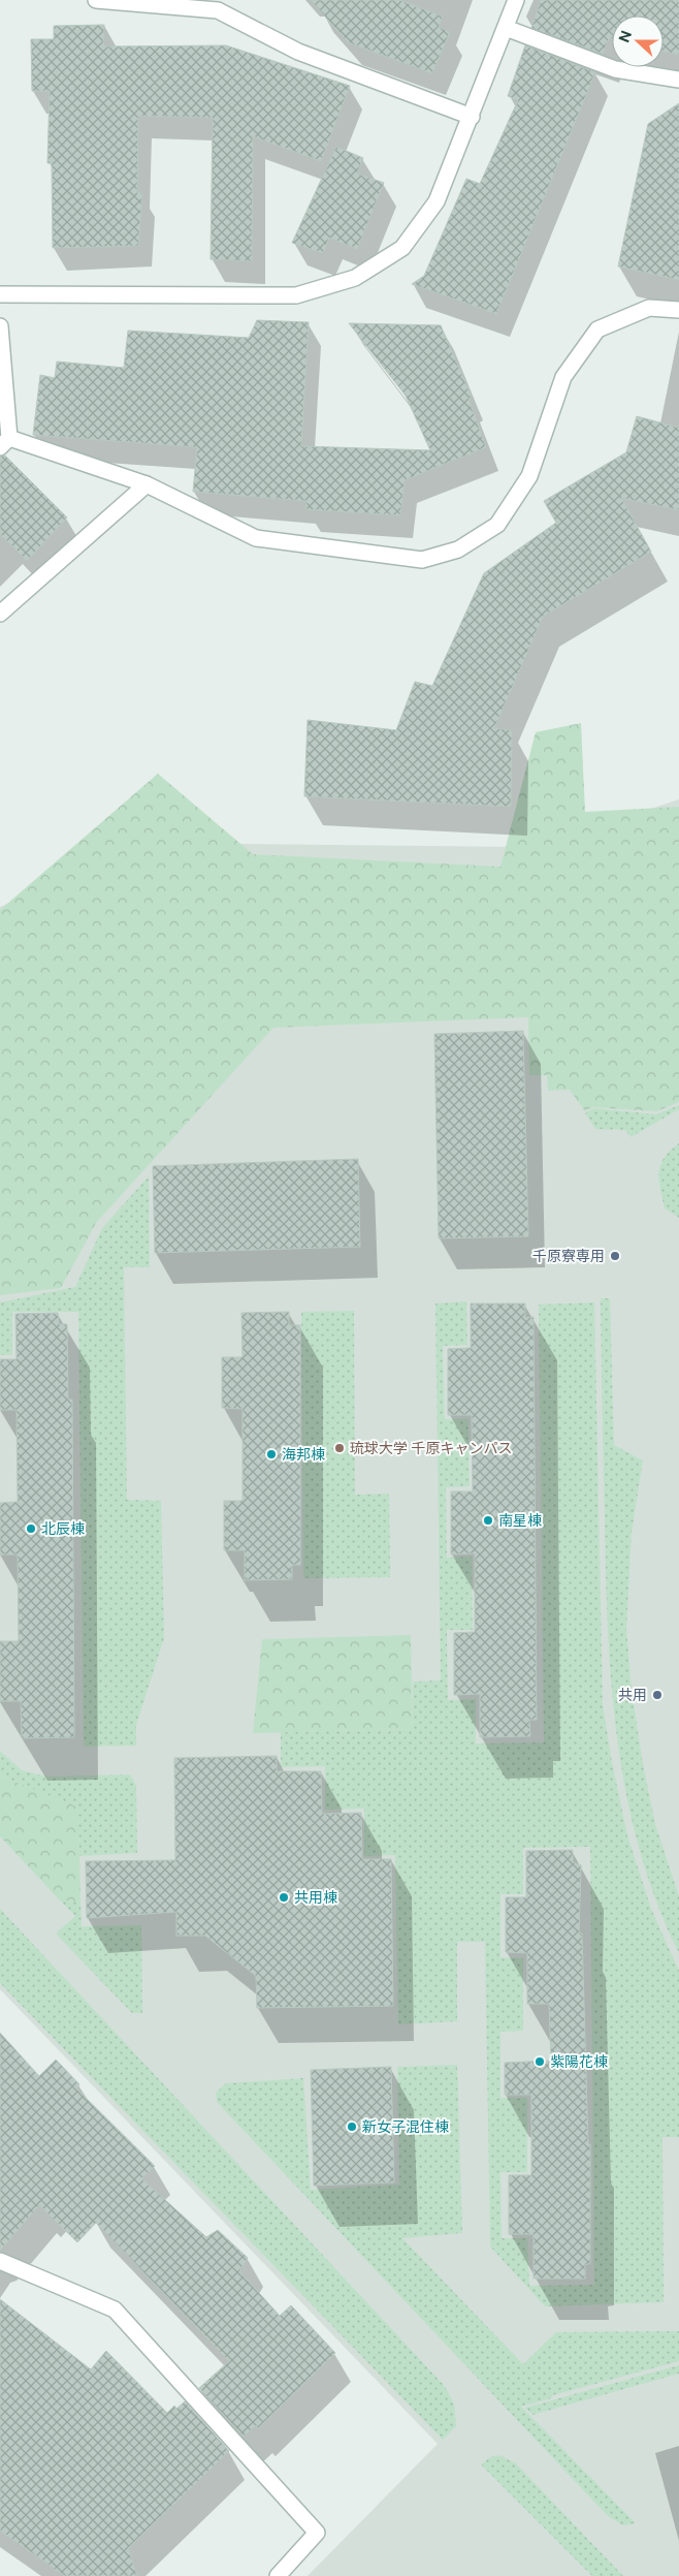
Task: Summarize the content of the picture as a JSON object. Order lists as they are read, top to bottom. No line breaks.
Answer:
{"places":["千原寮専用","琉球大学 千原キャンパス","海邦棟","南星棟","北辰棟","共用","共用棟","紫陽花棟","新女子混住棟"],"north":"left"}
